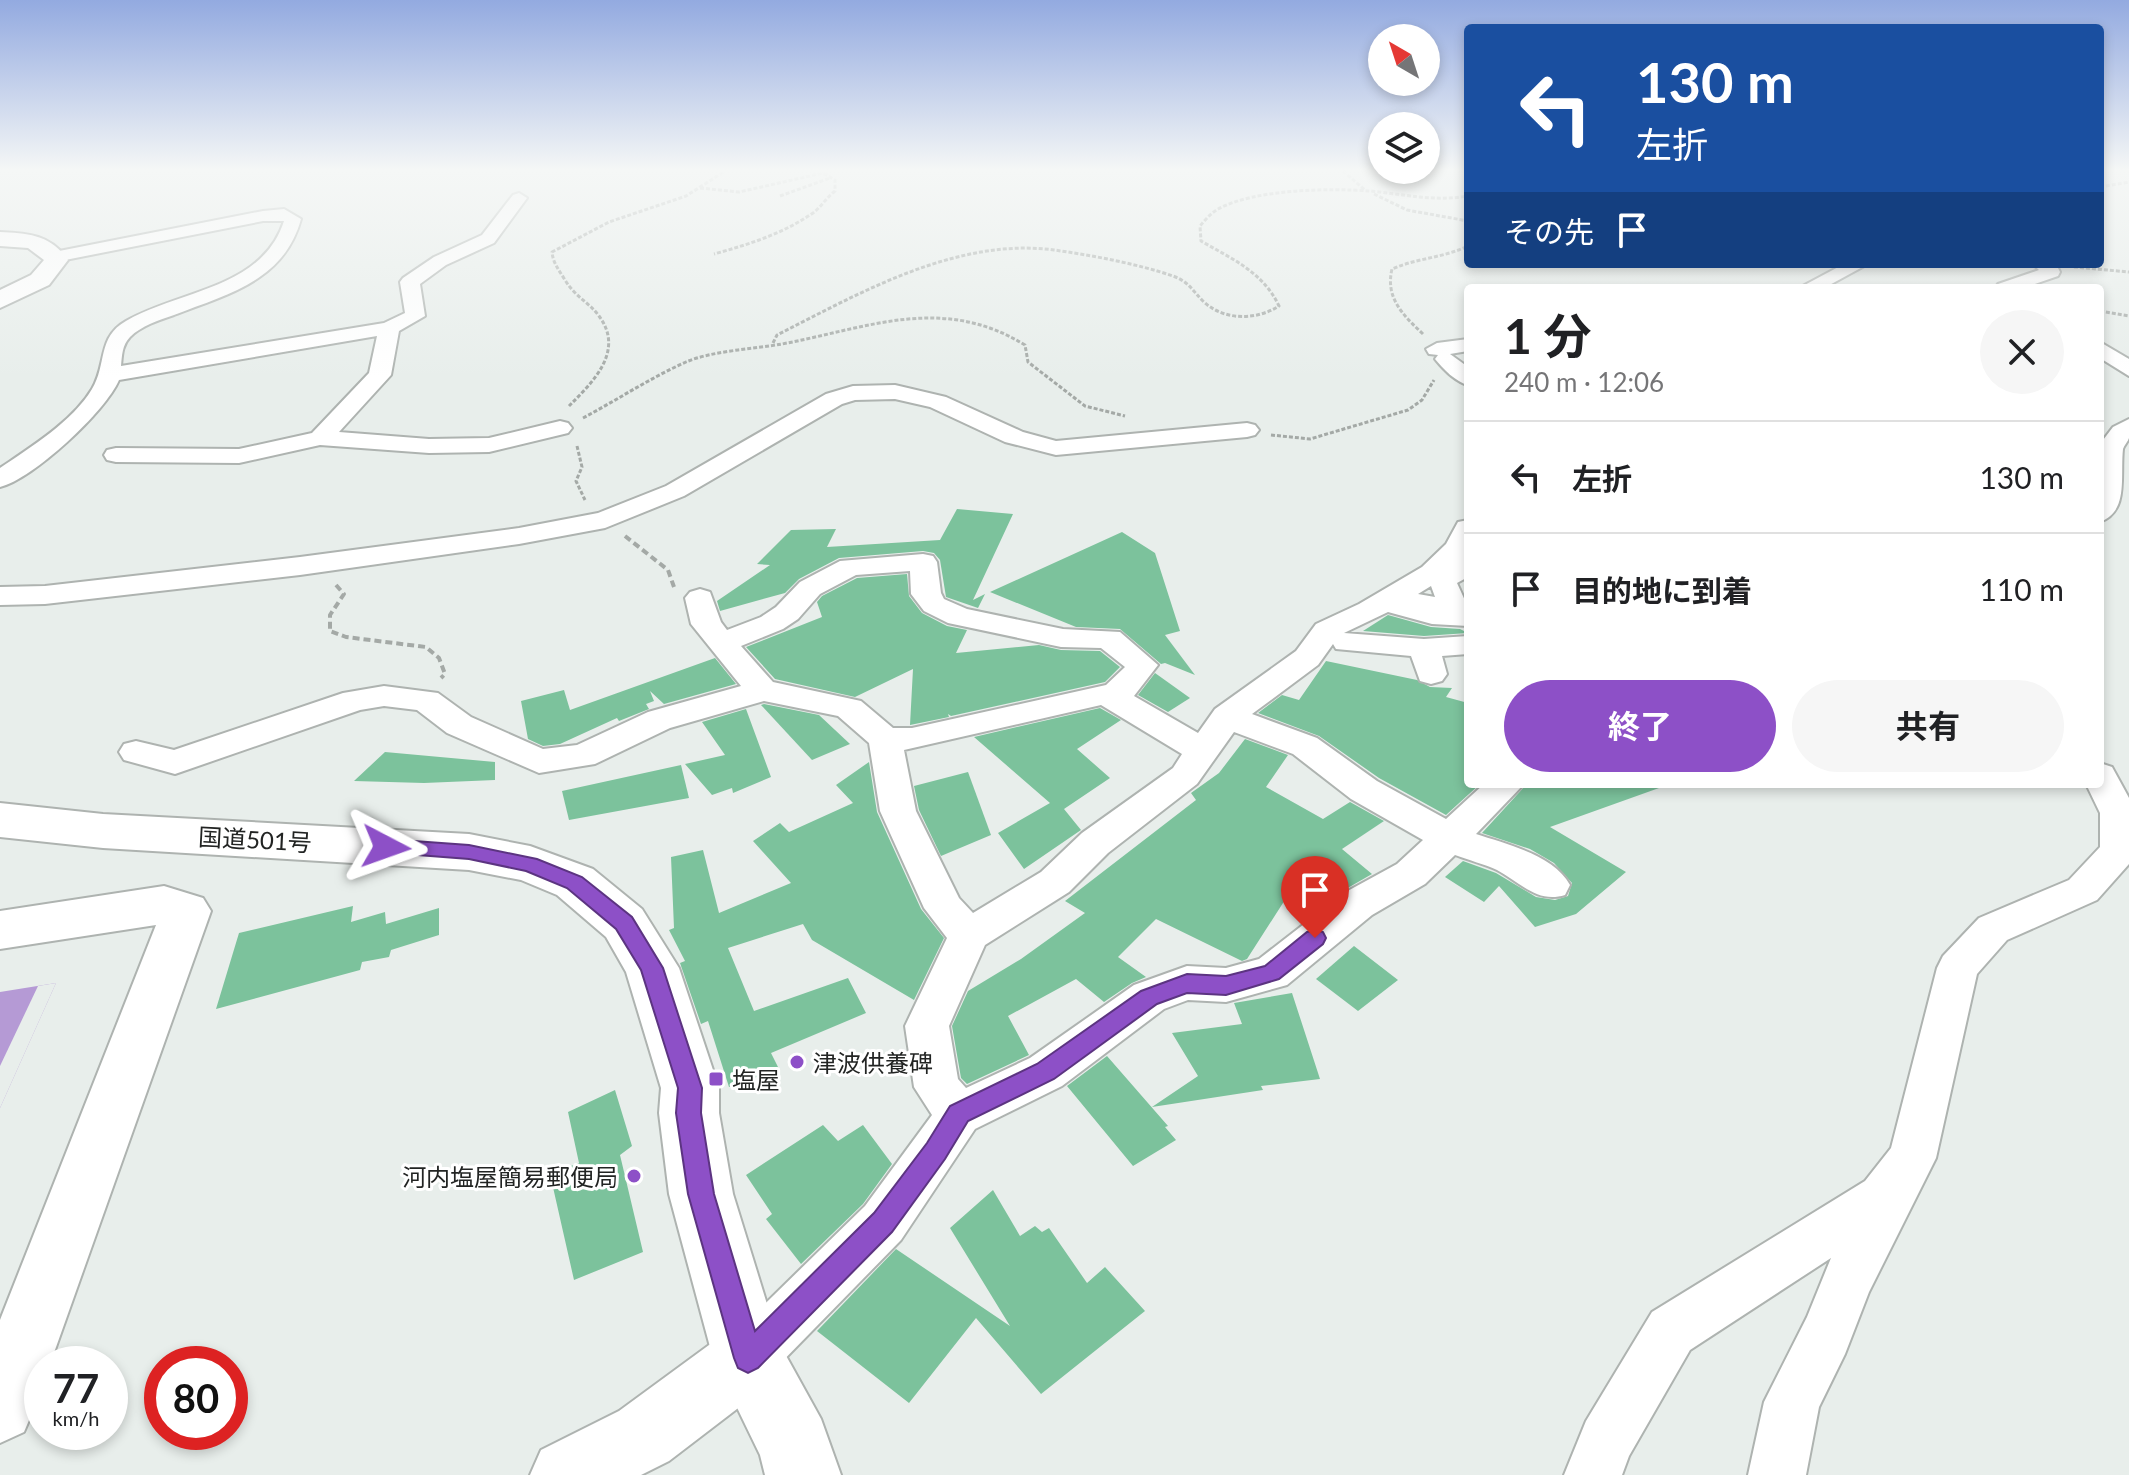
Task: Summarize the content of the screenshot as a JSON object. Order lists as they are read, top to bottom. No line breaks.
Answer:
{"streets":{"highway":["国道501号"]},"places":{"other":["津波供養碑","河内塩屋簡易郵便局"],"transit":["塩屋"]},"north":"top left","page":{"turn":["130 m","左折"],"then":"その先","heading":["1 分","240 m · 12:06"],"list":[{"name":"左折","value":"130 m"},{"name":"目的地に到着","value":"110 m"}],"buttons":["終了","共有"],"speed":"77 km/h","limit":"80"}}
